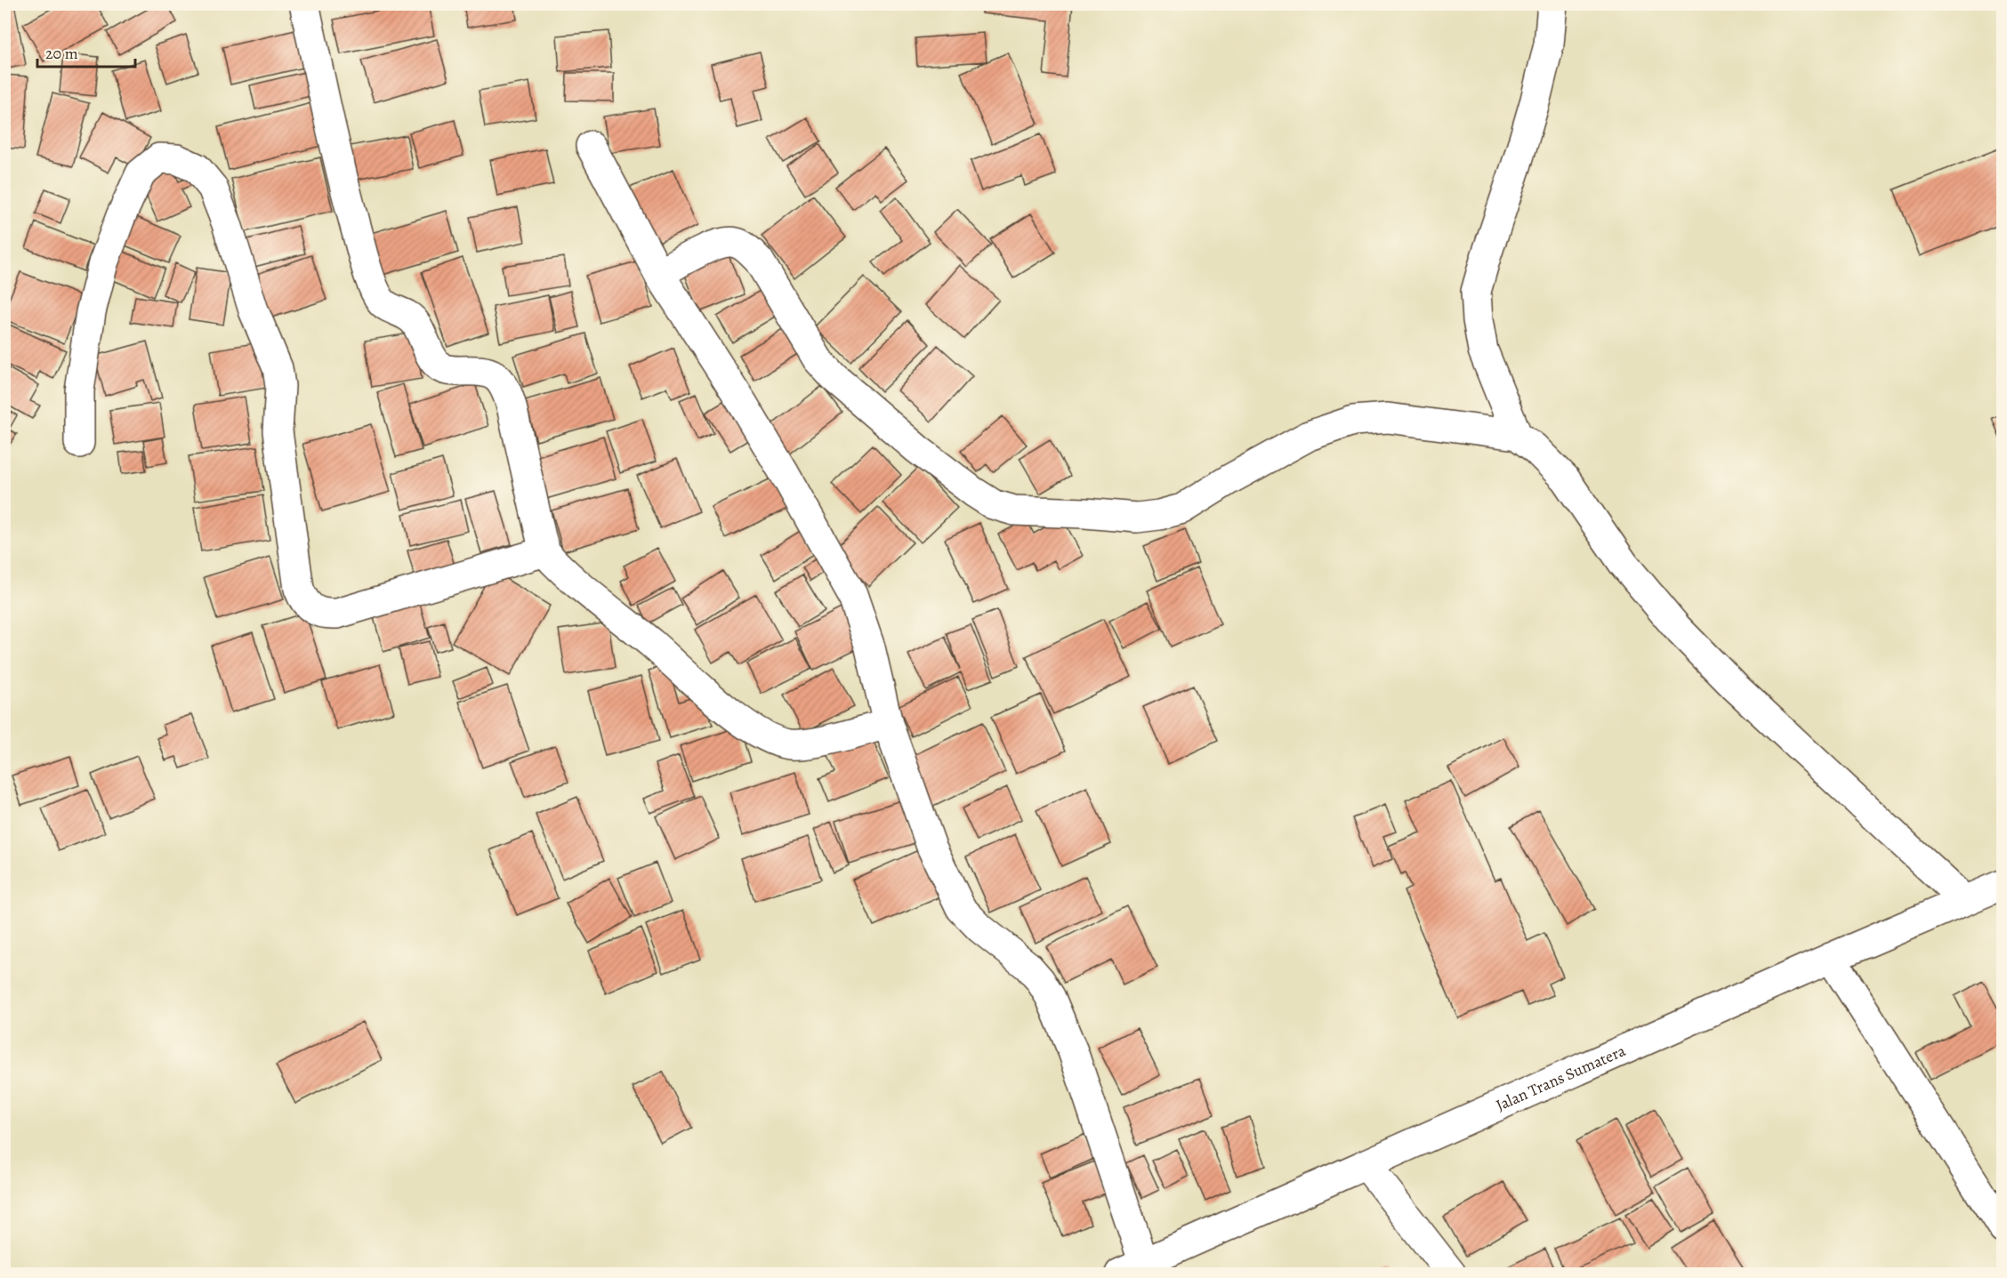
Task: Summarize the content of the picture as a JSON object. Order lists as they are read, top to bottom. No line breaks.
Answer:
{"streets":{"main road":["Jalan Trans Sumatera"]},"scale_bar":"20 m"}
